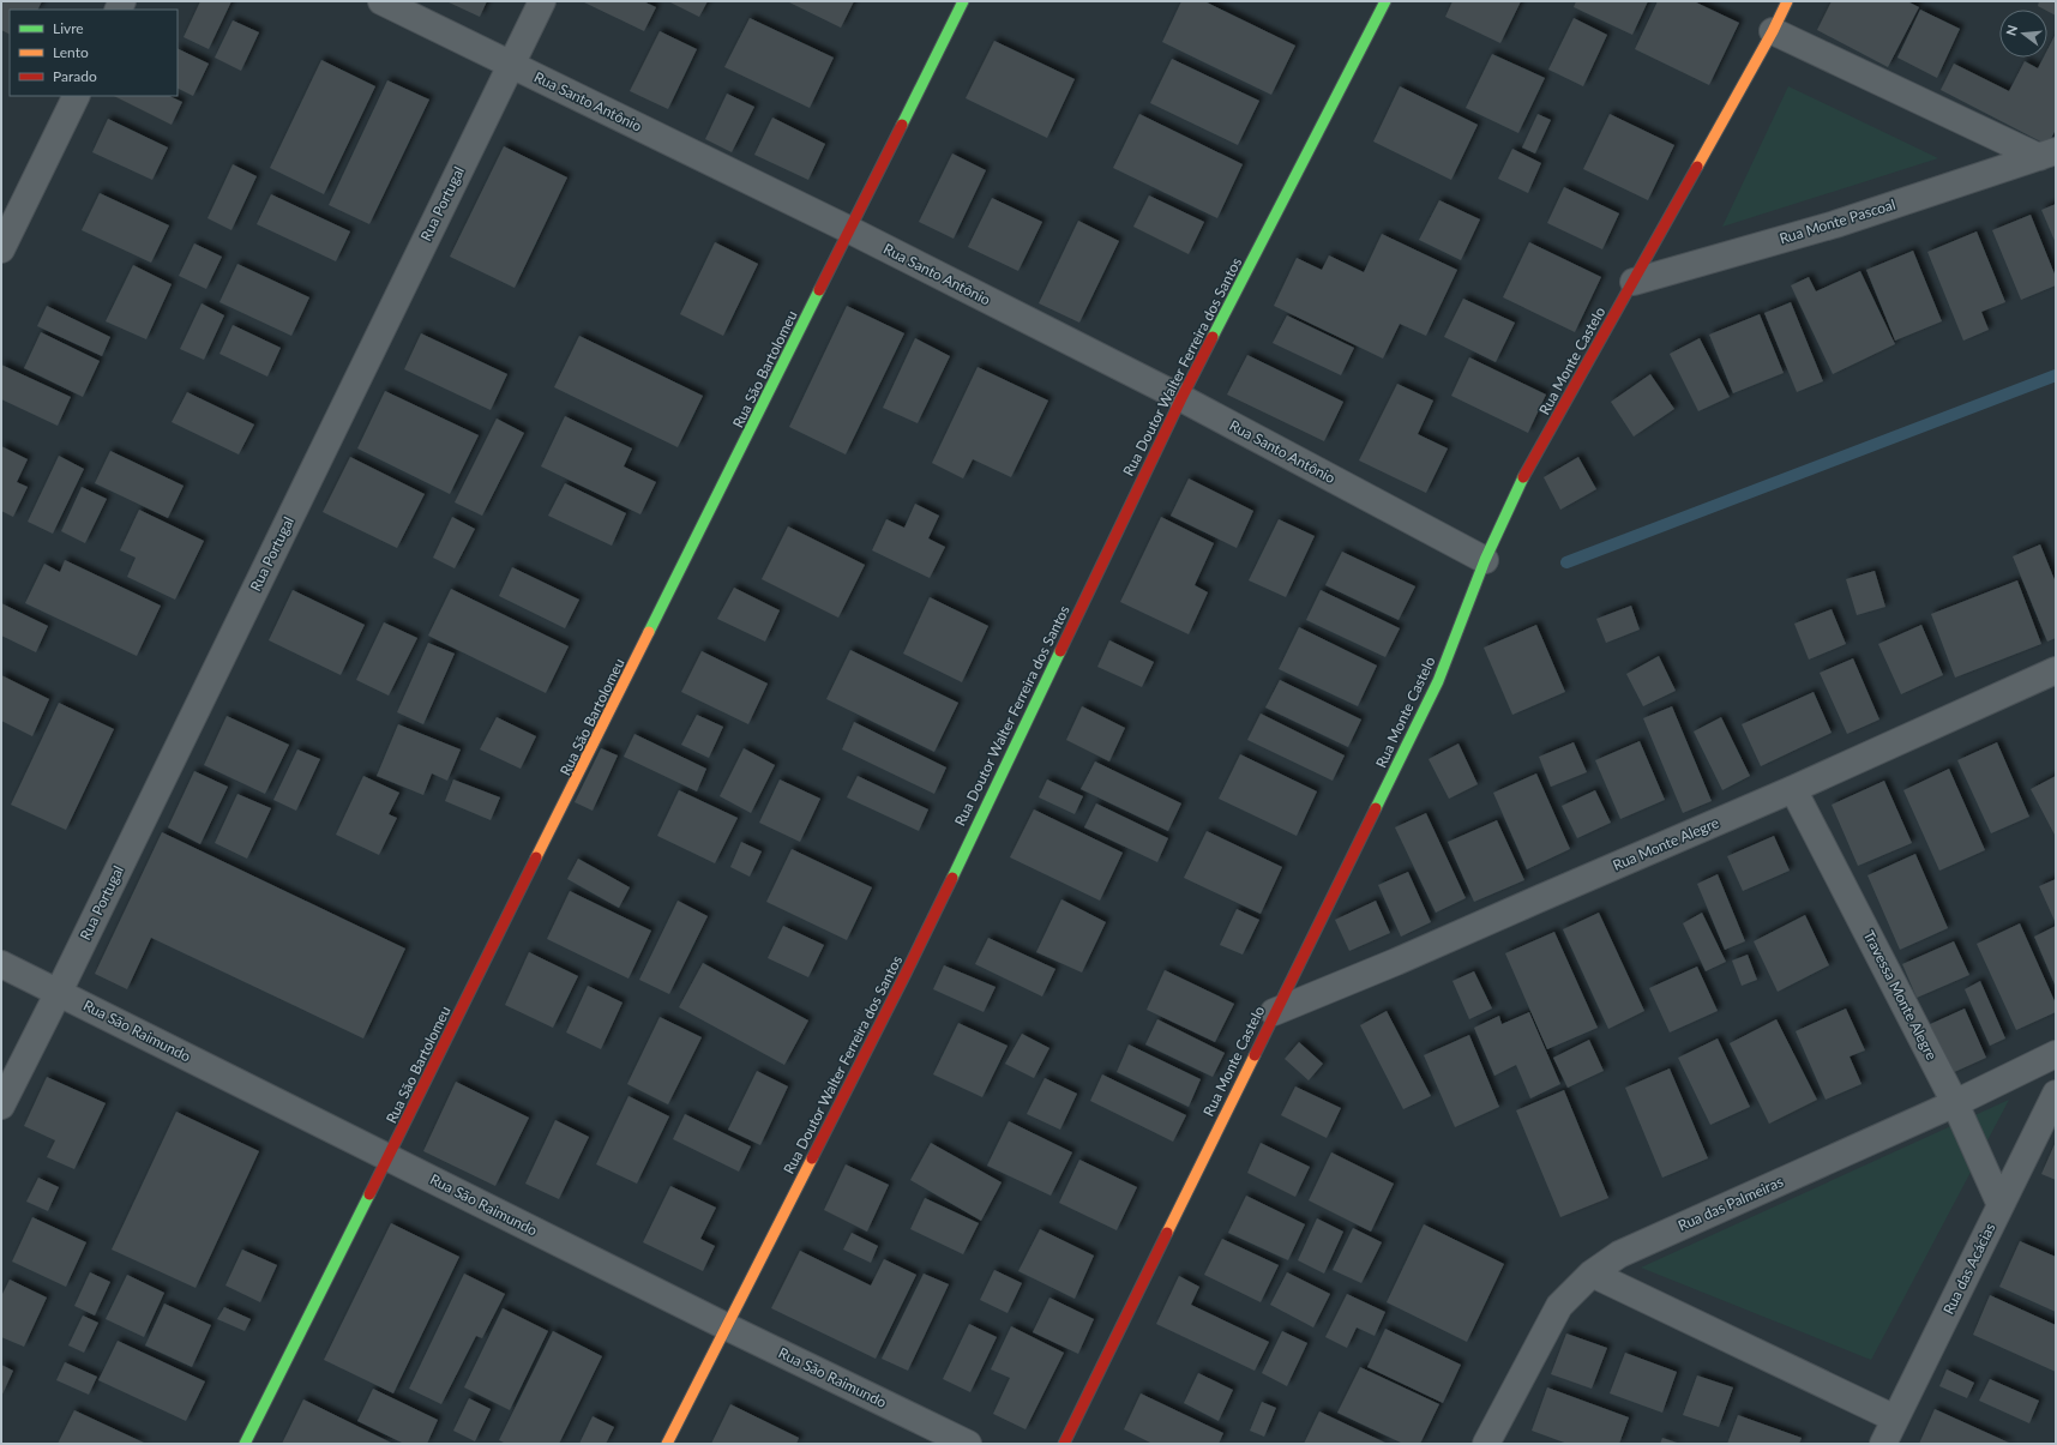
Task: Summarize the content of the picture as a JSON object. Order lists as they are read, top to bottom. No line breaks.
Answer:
{"streets":{"street":["Rua Santo Antônio","Rua Portugal","Rua Monte Pascoal","Rua Monte Castelo","Rua Doutor Walter Ferreira dos Santos","Rua São Bartolomeu","Rua Monte Alegre","Travessa Monte Alegre","Rua São Raimundo","Rua das Palmeiras","Rua das Acácias"]},"crossings":[["Rua Santo Antônio","Rua Portugal"],["Rua Santo Antônio","Rua Monte Castelo"],["Rua Santo Antônio","Rua Doutor Walter Ferreira dos Santos"],["Rua Santo Antônio","Rua São Bartolomeu"],["Rua Portugal","Rua São Raimundo"],["Rua Monte Pascoal","Rua Monte Castelo"],["Rua Monte Castelo","Rua Monte Alegre"],["Rua Doutor Walter Ferreira dos Santos","Rua São Raimundo"],["Rua São Bartolomeu","Rua São Raimundo"],["Rua Monte Alegre","Travessa Monte Alegre"],["Travessa Monte Alegre","Rua das Palmeiras"],["Travessa Monte Alegre","Rua das Acácias"]],"legend":["Livre","Lento","Parado"],"north":"left"}
